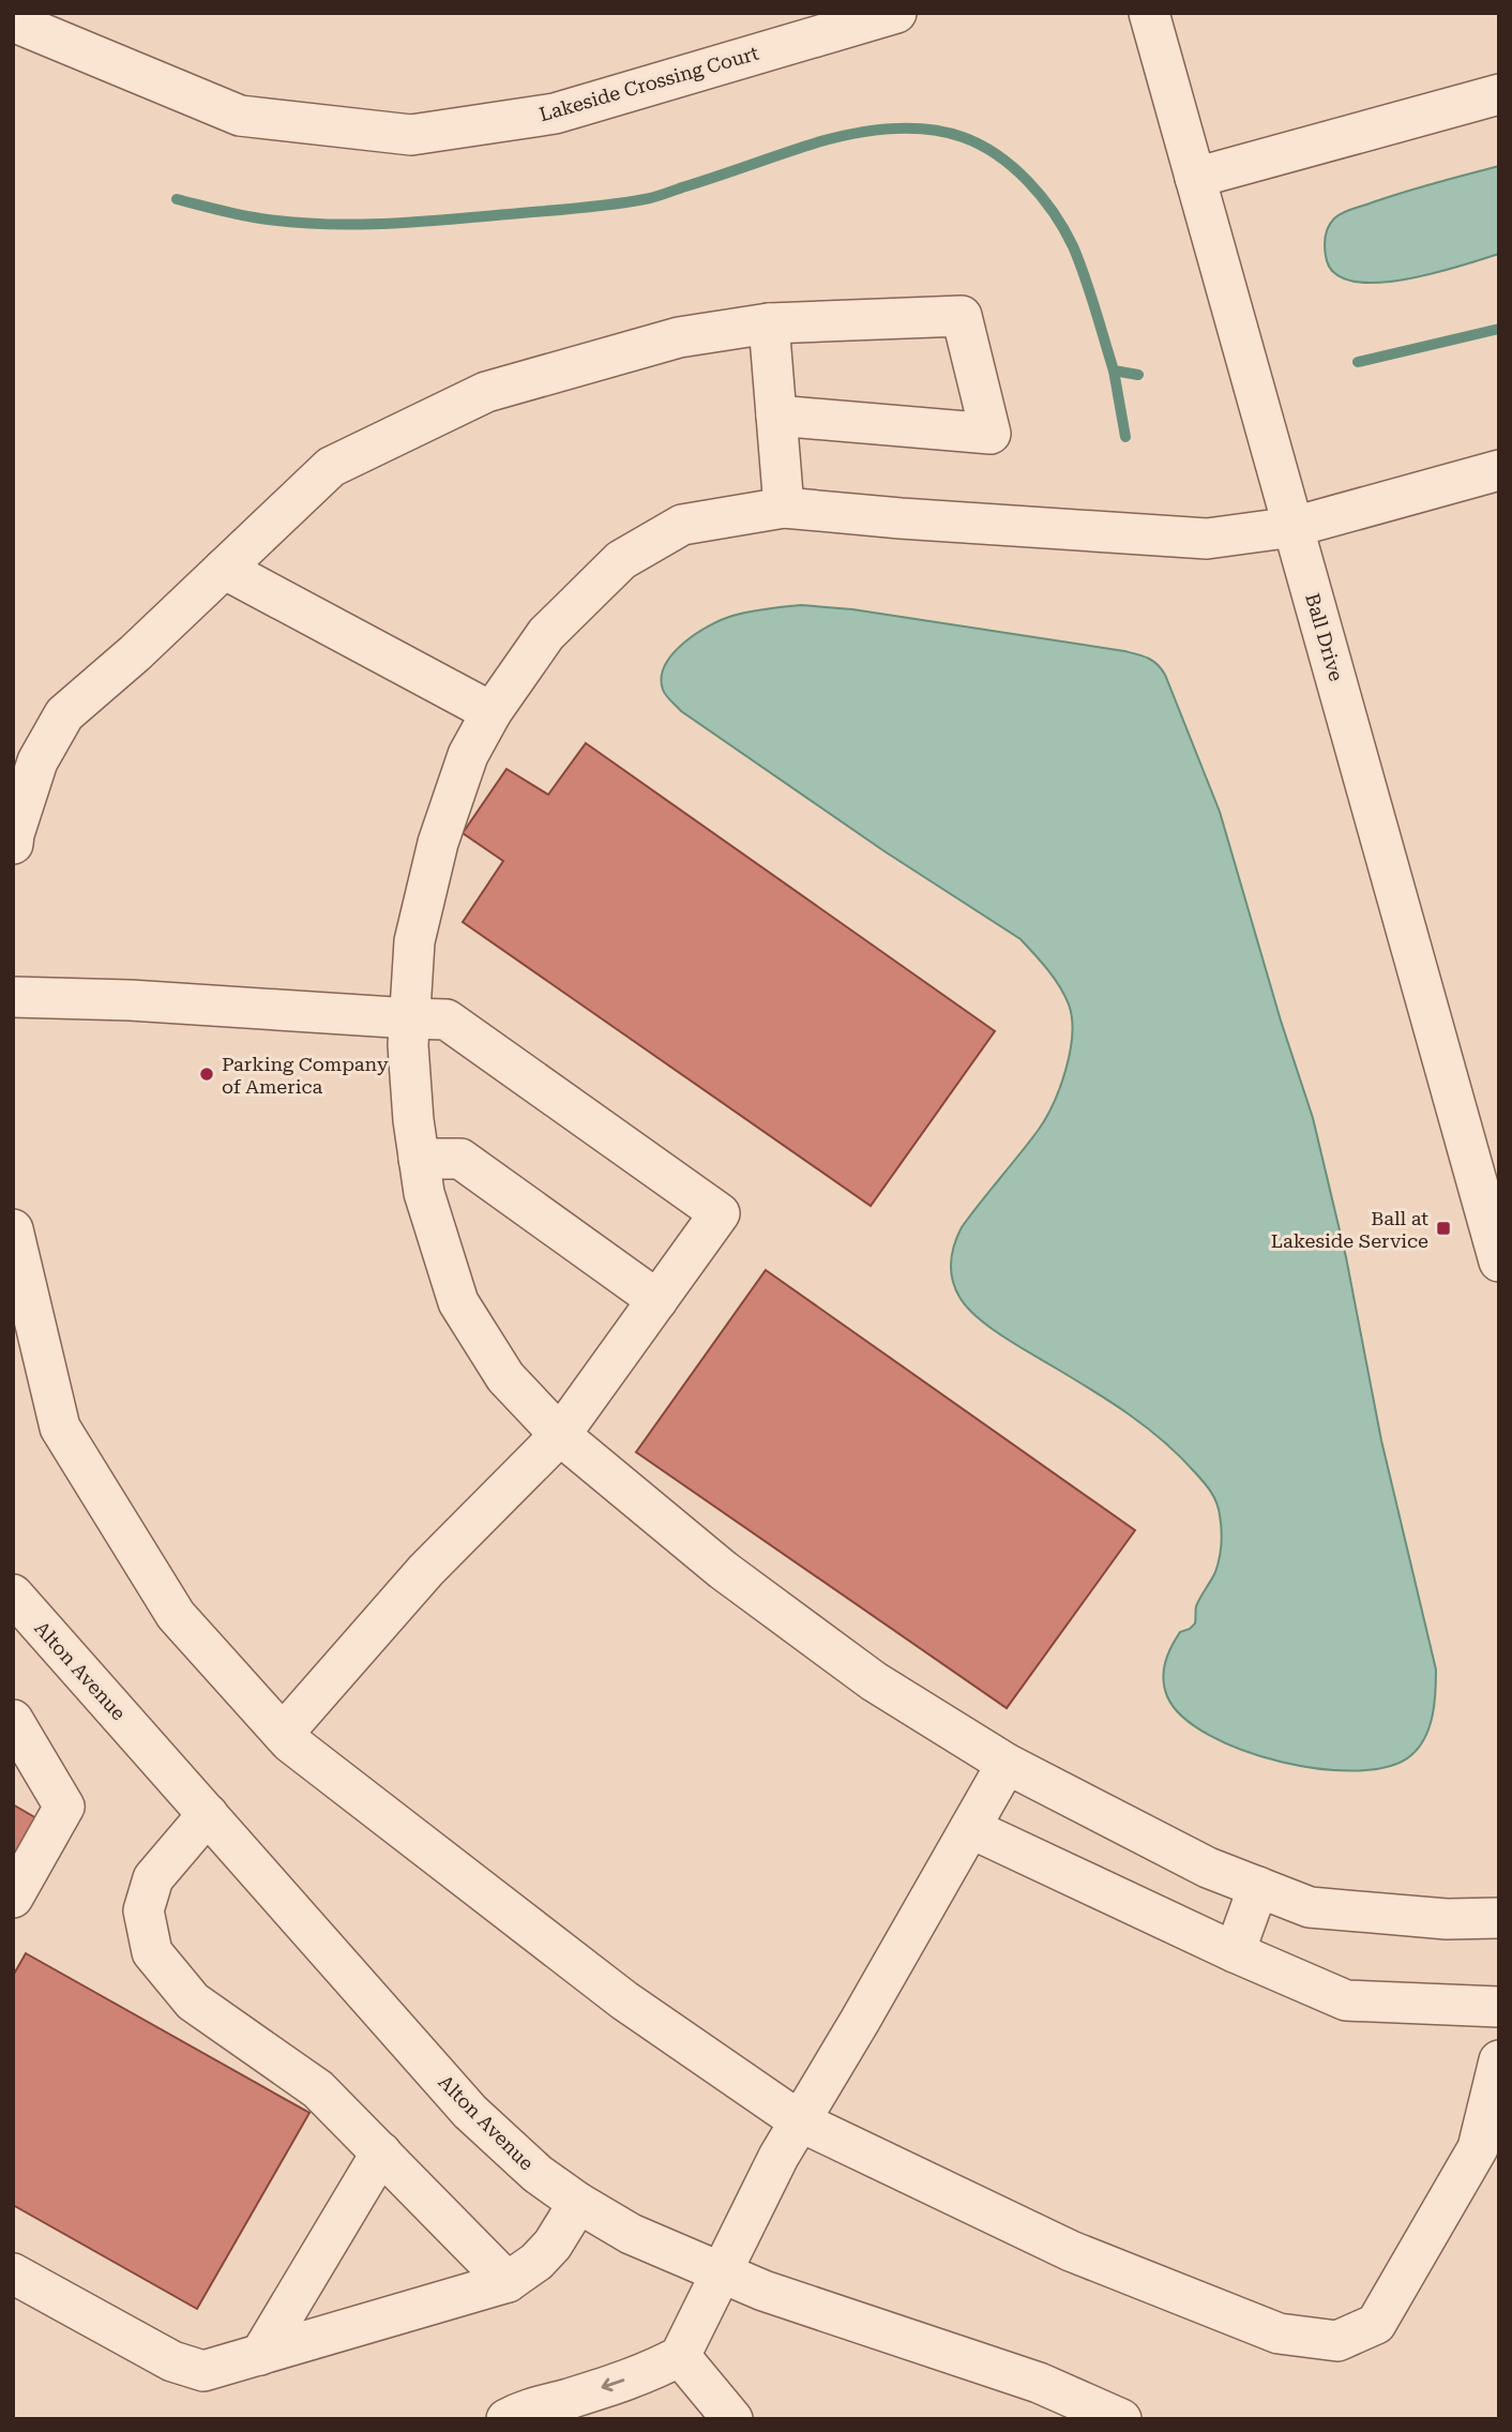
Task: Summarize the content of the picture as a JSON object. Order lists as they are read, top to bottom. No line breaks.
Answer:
{"streets":{"street":["Lakeside Crossing Court","Ball Drive","Alton Avenue"]},"places":{"other":["Parking Company of America"],"transit":["Ball at Lakeside Service"]}}
